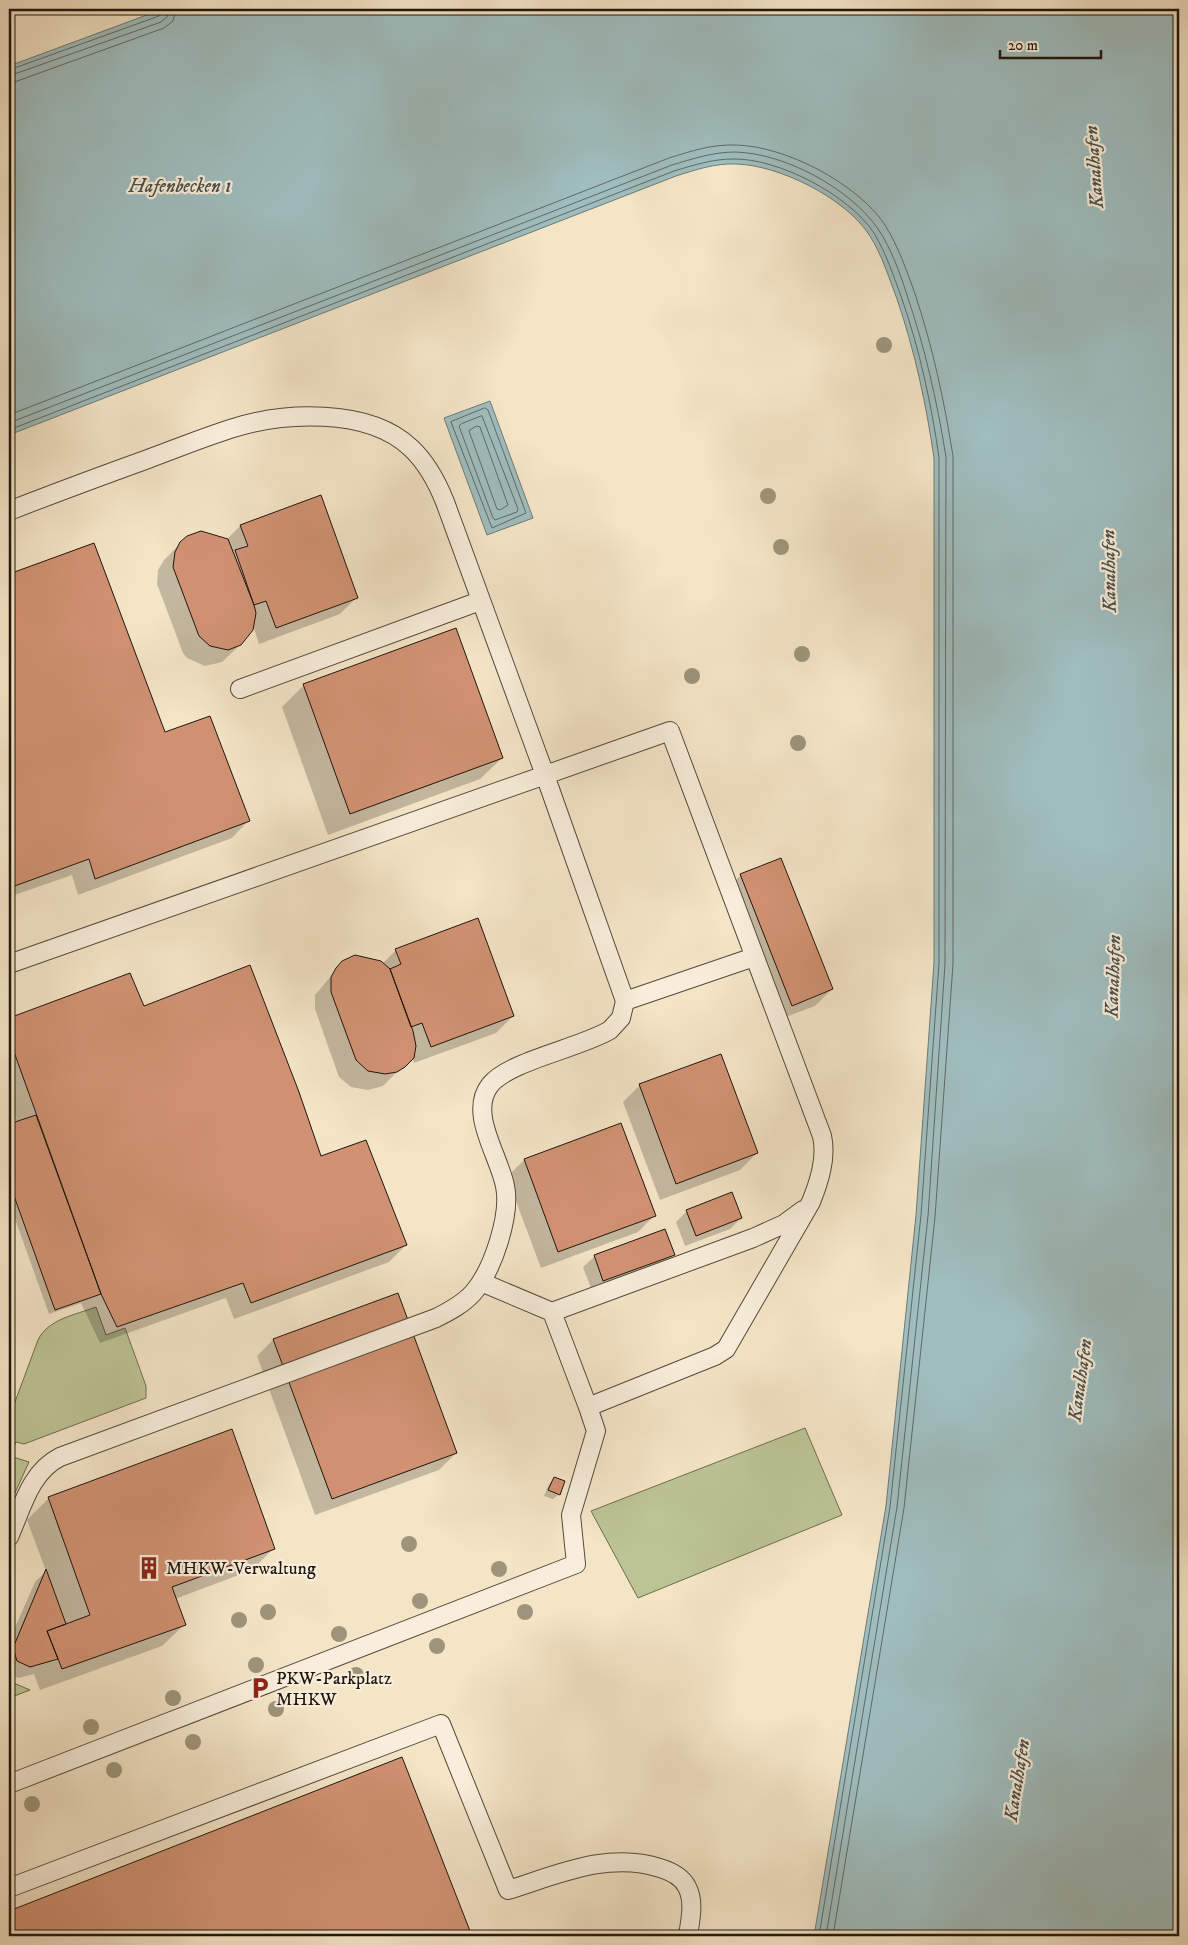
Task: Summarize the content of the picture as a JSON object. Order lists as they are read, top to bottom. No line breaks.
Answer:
{"water":["Kanalhafen","Hafenbecken 1"],"places":{"building":["MHKW-Verwaltung"],"parking":["PKW-Parkplatz MHKW"]},"scale_bar":"20 m"}
